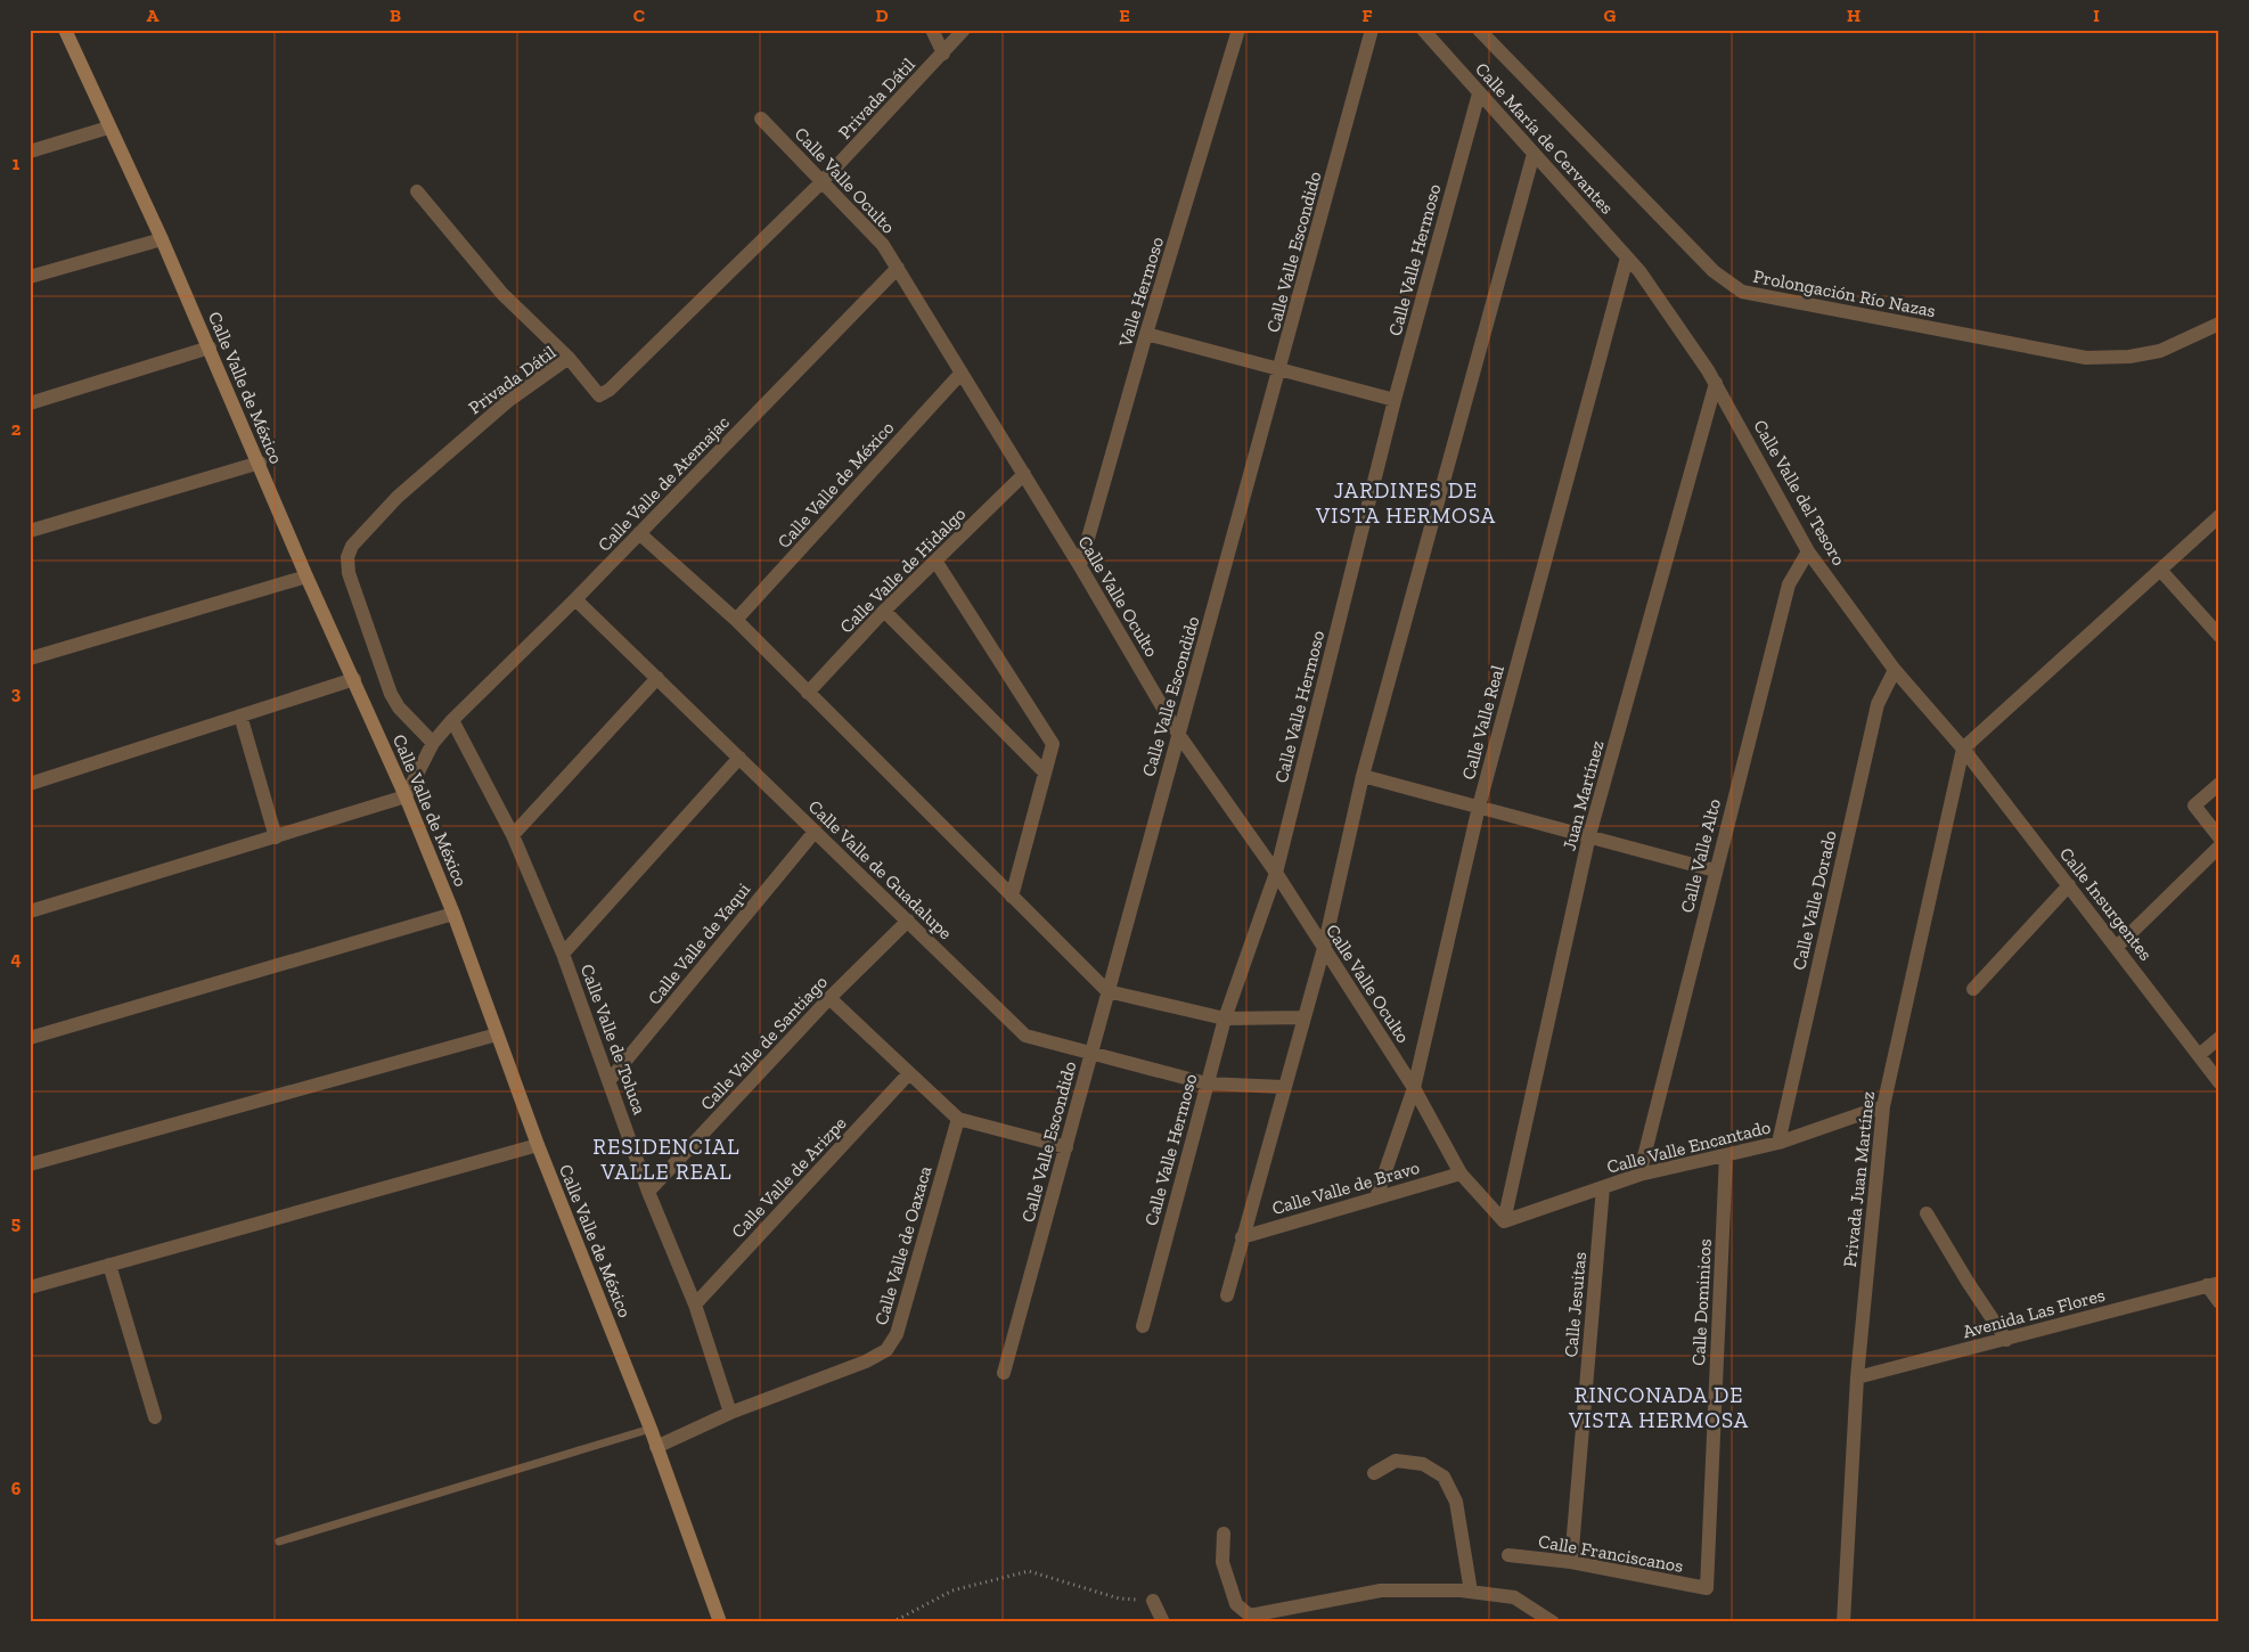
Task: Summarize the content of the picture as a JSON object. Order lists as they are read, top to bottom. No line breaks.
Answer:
{"streets":{"street":["Privada Dátil","Calle María de Cervantes","Calle Valle Oculto","Calle Valle Escondido","Calle Valle Hermoso","Valle Hermoso","Prolongación Río Nazas","Calle Valle de México","Calle Valle de Atemajac","Calle Valle del Tesoro","Calle Valle de Hidalgo","Calle Valle Real","Juan Martínez","Calle Valle Alto","Calle Valle de Guadalupe","Calle Valle Dorado","Calle Insurgentes","Calle Valle de Yaqui","Calle Valle de Toluca","Calle Valle de Santiago","Calle Valle Encantado","Calle Valle de Arizpe","Privada Juan Martínez","Calle Valle de Bravo","Calle Valle de Oaxaca","Calle Dominicos","Calle Jesuitas","Avenida Las Flores","Calle Franciscanos"]},"crossings":[["Privada Dátil","Calle Valle Oculto"],["Privada Dátil","Calle Valle de Atemajac"],["Calle María de Cervantes","Calle Valle Hermoso"],["Calle María de Cervantes","Calle Valle del Tesoro"],["Calle María de Cervantes","Calle Valle Real"],["Calle Valle Oculto","Calle Valle Escondido"],["Calle Valle Oculto","Calle Valle Hermoso"],["Calle Valle Oculto","Valle Hermoso"],["Calle Valle Oculto","Calle Valle de México"],["Calle Valle Oculto","Calle Valle de Atemajac"],["Calle Valle Oculto","Calle Valle de Hidalgo"],["Calle Valle Oculto","Calle Valle Real"],["Calle Valle Oculto","Juan Martínez"],["Calle Valle Oculto","Calle Valle Encantado"],["Calle Valle Oculto","Calle Valle de Bravo"],["Calle Valle Escondido","Calle Valle de Guadalupe"],["Calle Valle Hermoso","Calle Valle de Guadalupe"],["Calle Valle de México","Calle Valle de Atemajac"],["Calle Valle de México","Calle Valle de Oaxaca"],["Calle Valle de Atemajac","Calle Valle de Guadalupe"],["Calle Valle de Atemajac","Calle Valle de Toluca"],["Calle Valle del Tesoro","Juan Martínez"],["Calle Valle del Tesoro","Calle Valle Alto"],["Calle Valle del Tesoro","Calle Valle Dorado"],["Calle Valle del Tesoro","Calle Insurgentes"],["Calle Valle del Tesoro","Privada Juan Martínez"],["Calle Valle Real","Calle Valle de Bravo"],["Juan Martínez","Calle Valle Encantado"],["Calle Valle Alto","Calle Valle Encantado"],["Calle Valle de Guadalupe","Calle Valle de Yaqui"],["Calle Valle de Guadalupe","Calle Valle de Santiago"],["Calle Valle Dorado","Calle Valle Encantado"],["Calle Insurgentes","Privada Juan Martínez"],["Calle Valle de Yaqui","Calle Valle de Toluca"],["Calle Valle de Toluca","Calle Valle de Santiago"],["Calle Valle de Toluca","Calle Valle de Arizpe"],["Calle Valle de Toluca","Calle Valle de Oaxaca"],["Calle Valle Encantado","Privada Juan Martínez"],["Calle Valle Encantado","Calle Dominicos"],["Calle Valle Encantado","Calle Jesuitas"],["Privada Juan Martínez","Avenida Las Flores"],["Calle Dominicos","Calle Franciscanos"],["Calle Jesuitas","Calle Franciscanos"]],"districts":["JARDINES DE VISTA HERMOSA","RESIDENCIAL VALLE REAL","RINCONADA DE VISTA HERMOSA"],"grid":{"columns":["A","B","C","D","E","F","G","H","I"],"rows":["1","2","3","4","5","6"]}}
